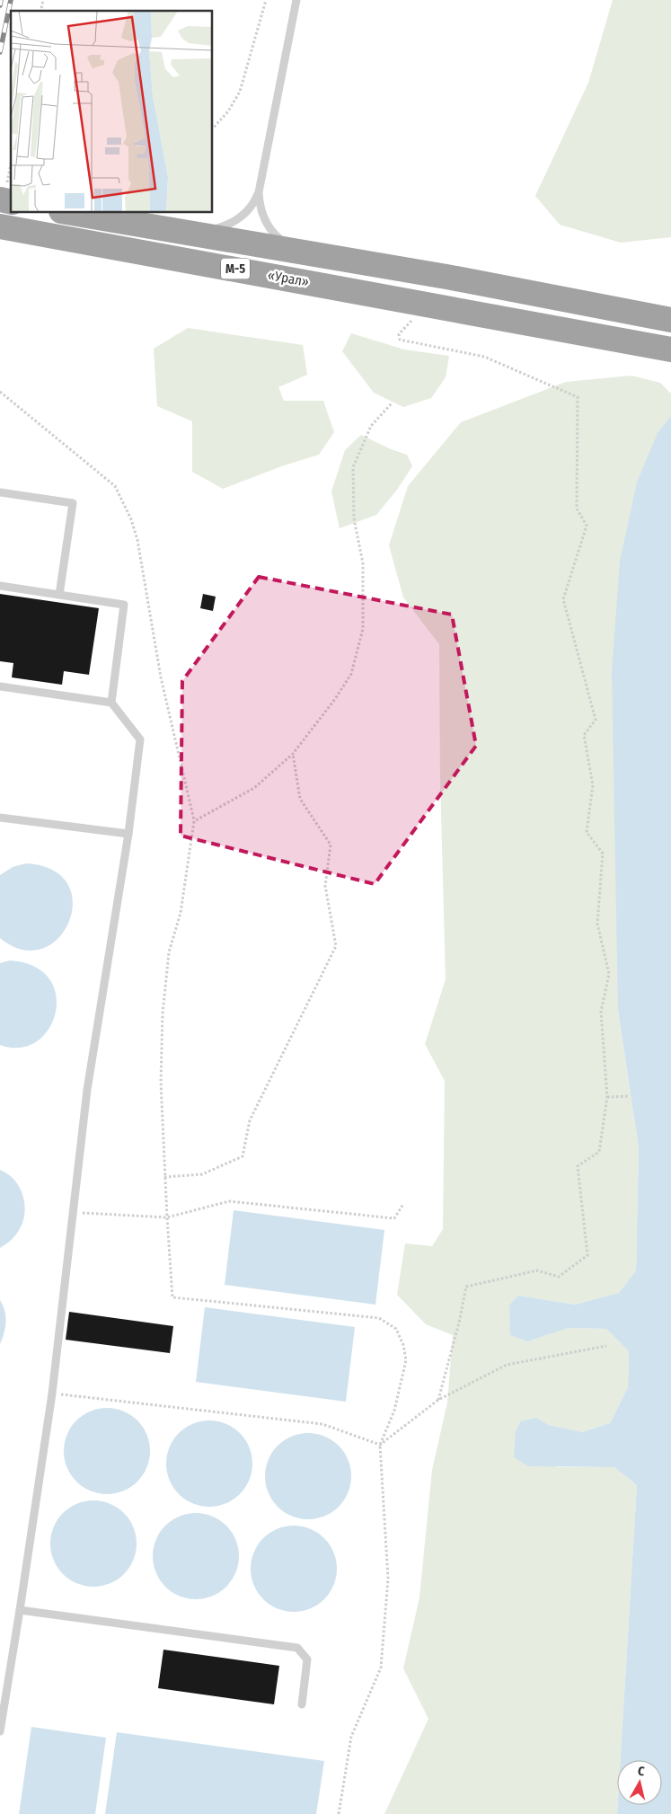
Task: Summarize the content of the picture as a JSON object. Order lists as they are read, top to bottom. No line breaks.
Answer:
{"streets":{"highway":["М-5","«Урал»"]},"north":"top"}
